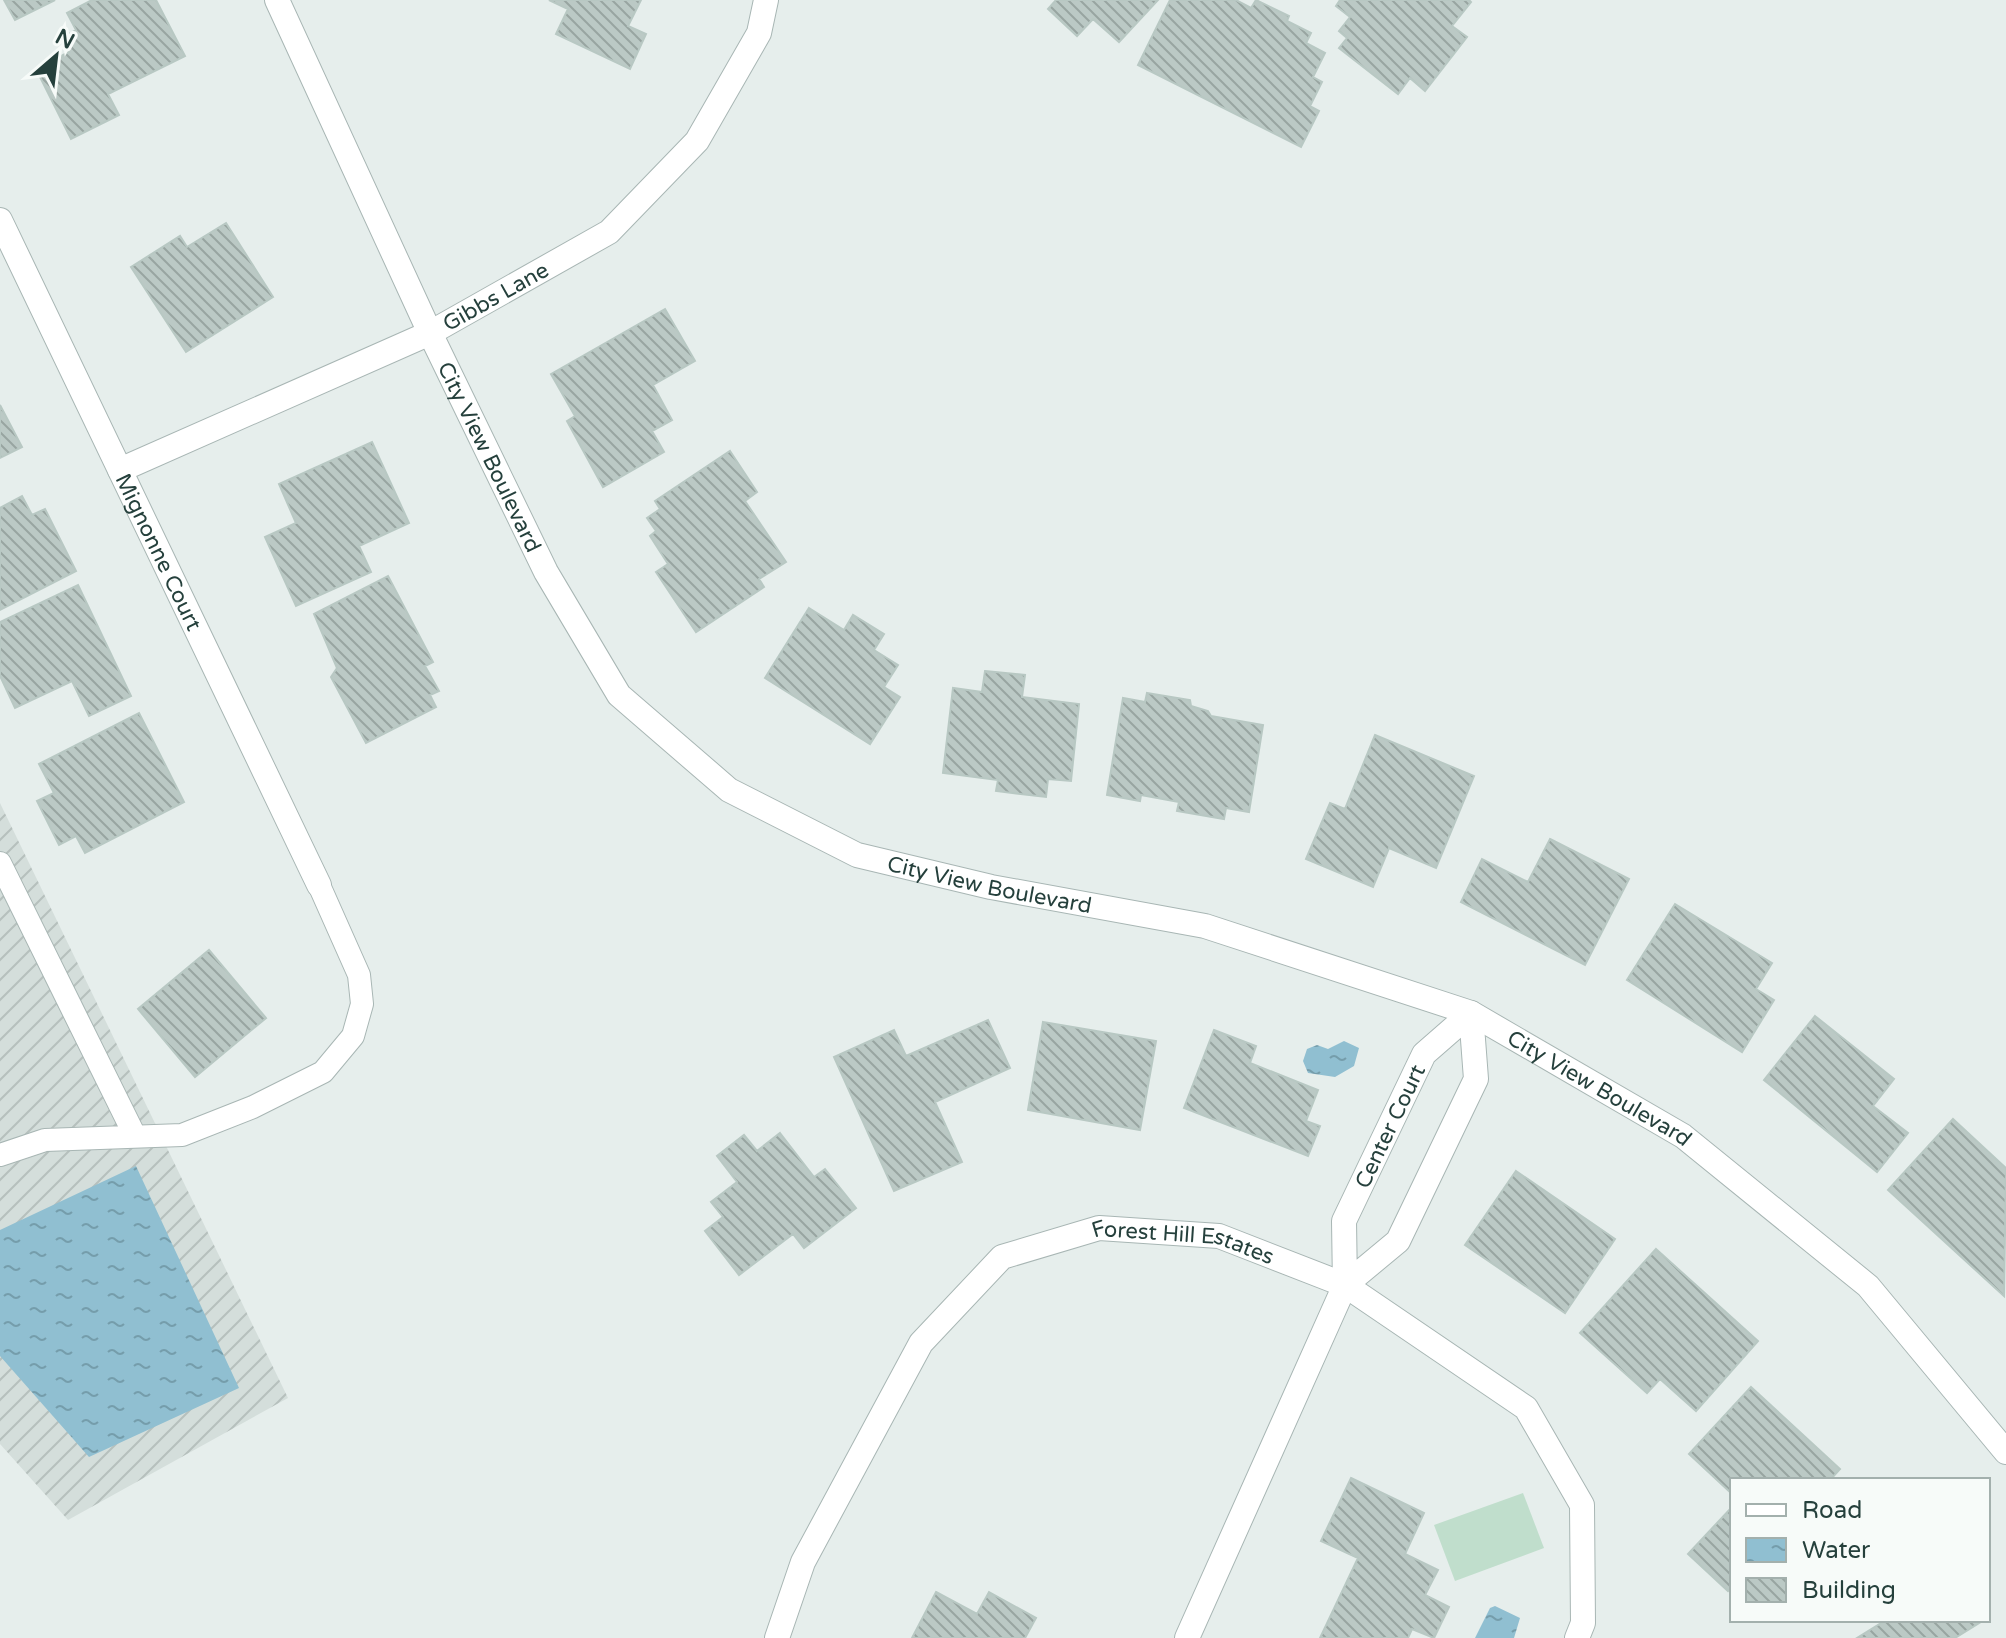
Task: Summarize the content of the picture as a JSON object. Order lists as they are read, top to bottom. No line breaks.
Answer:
{"streets":{"street":["Gibbs Lane","City View Boulevard","Mignonne Court","Center Court","Forest Hill Estates"]},"crossings":[["Gibbs Lane","City View Boulevard"],["Gibbs Lane","Mignonne Court"],["City View Boulevard","Center Court"],["Center Court","Forest Hill Estates"]],"legend":["Road","Water","Building"],"north":"top right"}
